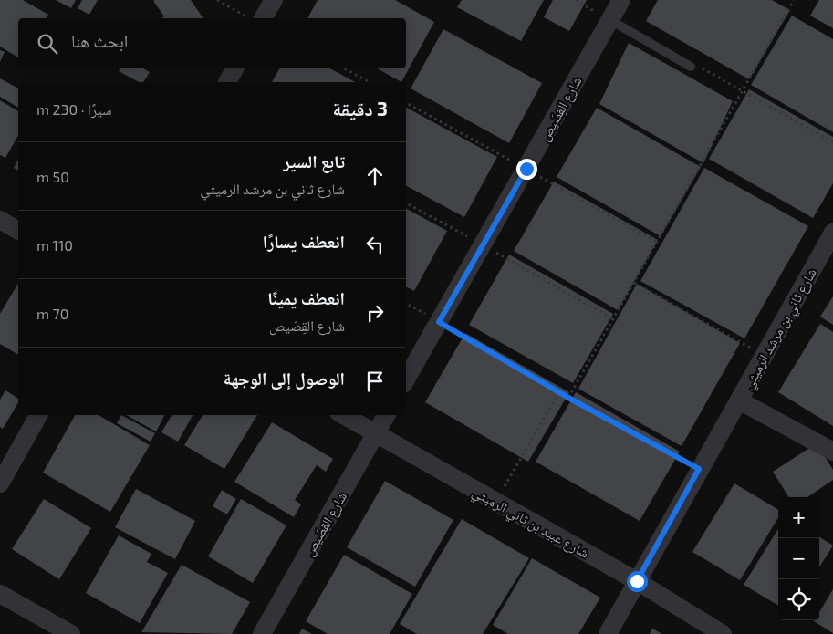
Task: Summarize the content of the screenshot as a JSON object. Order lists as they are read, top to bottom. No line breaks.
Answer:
{"streets":{"street":["شارع القِصَيص","شارع ثاني بن مرشد الرميثي","شارع عبيد بن ثاني الرميثي"]},"crossings":[["شارع القِصَيص","شارع عبيد بن ثاني الرميثي"],["شارع ثاني بن مرشد الرميثي","شارع عبيد بن ثاني الرميثي"]],"page":{"search":"ابحث هنا","heading":["3 دقيقة","سيرًا · 230 m"],"list":[["تابع السير","شارع ثاني بن مرشد الرميثي","50 m"],["انعطف يسارًا","110 m"],["انعطف يمينًا","شارع القِصَيص","70 m"],"الوصول إلى الوجهة"],"map_buttons":["+","−"]}}
